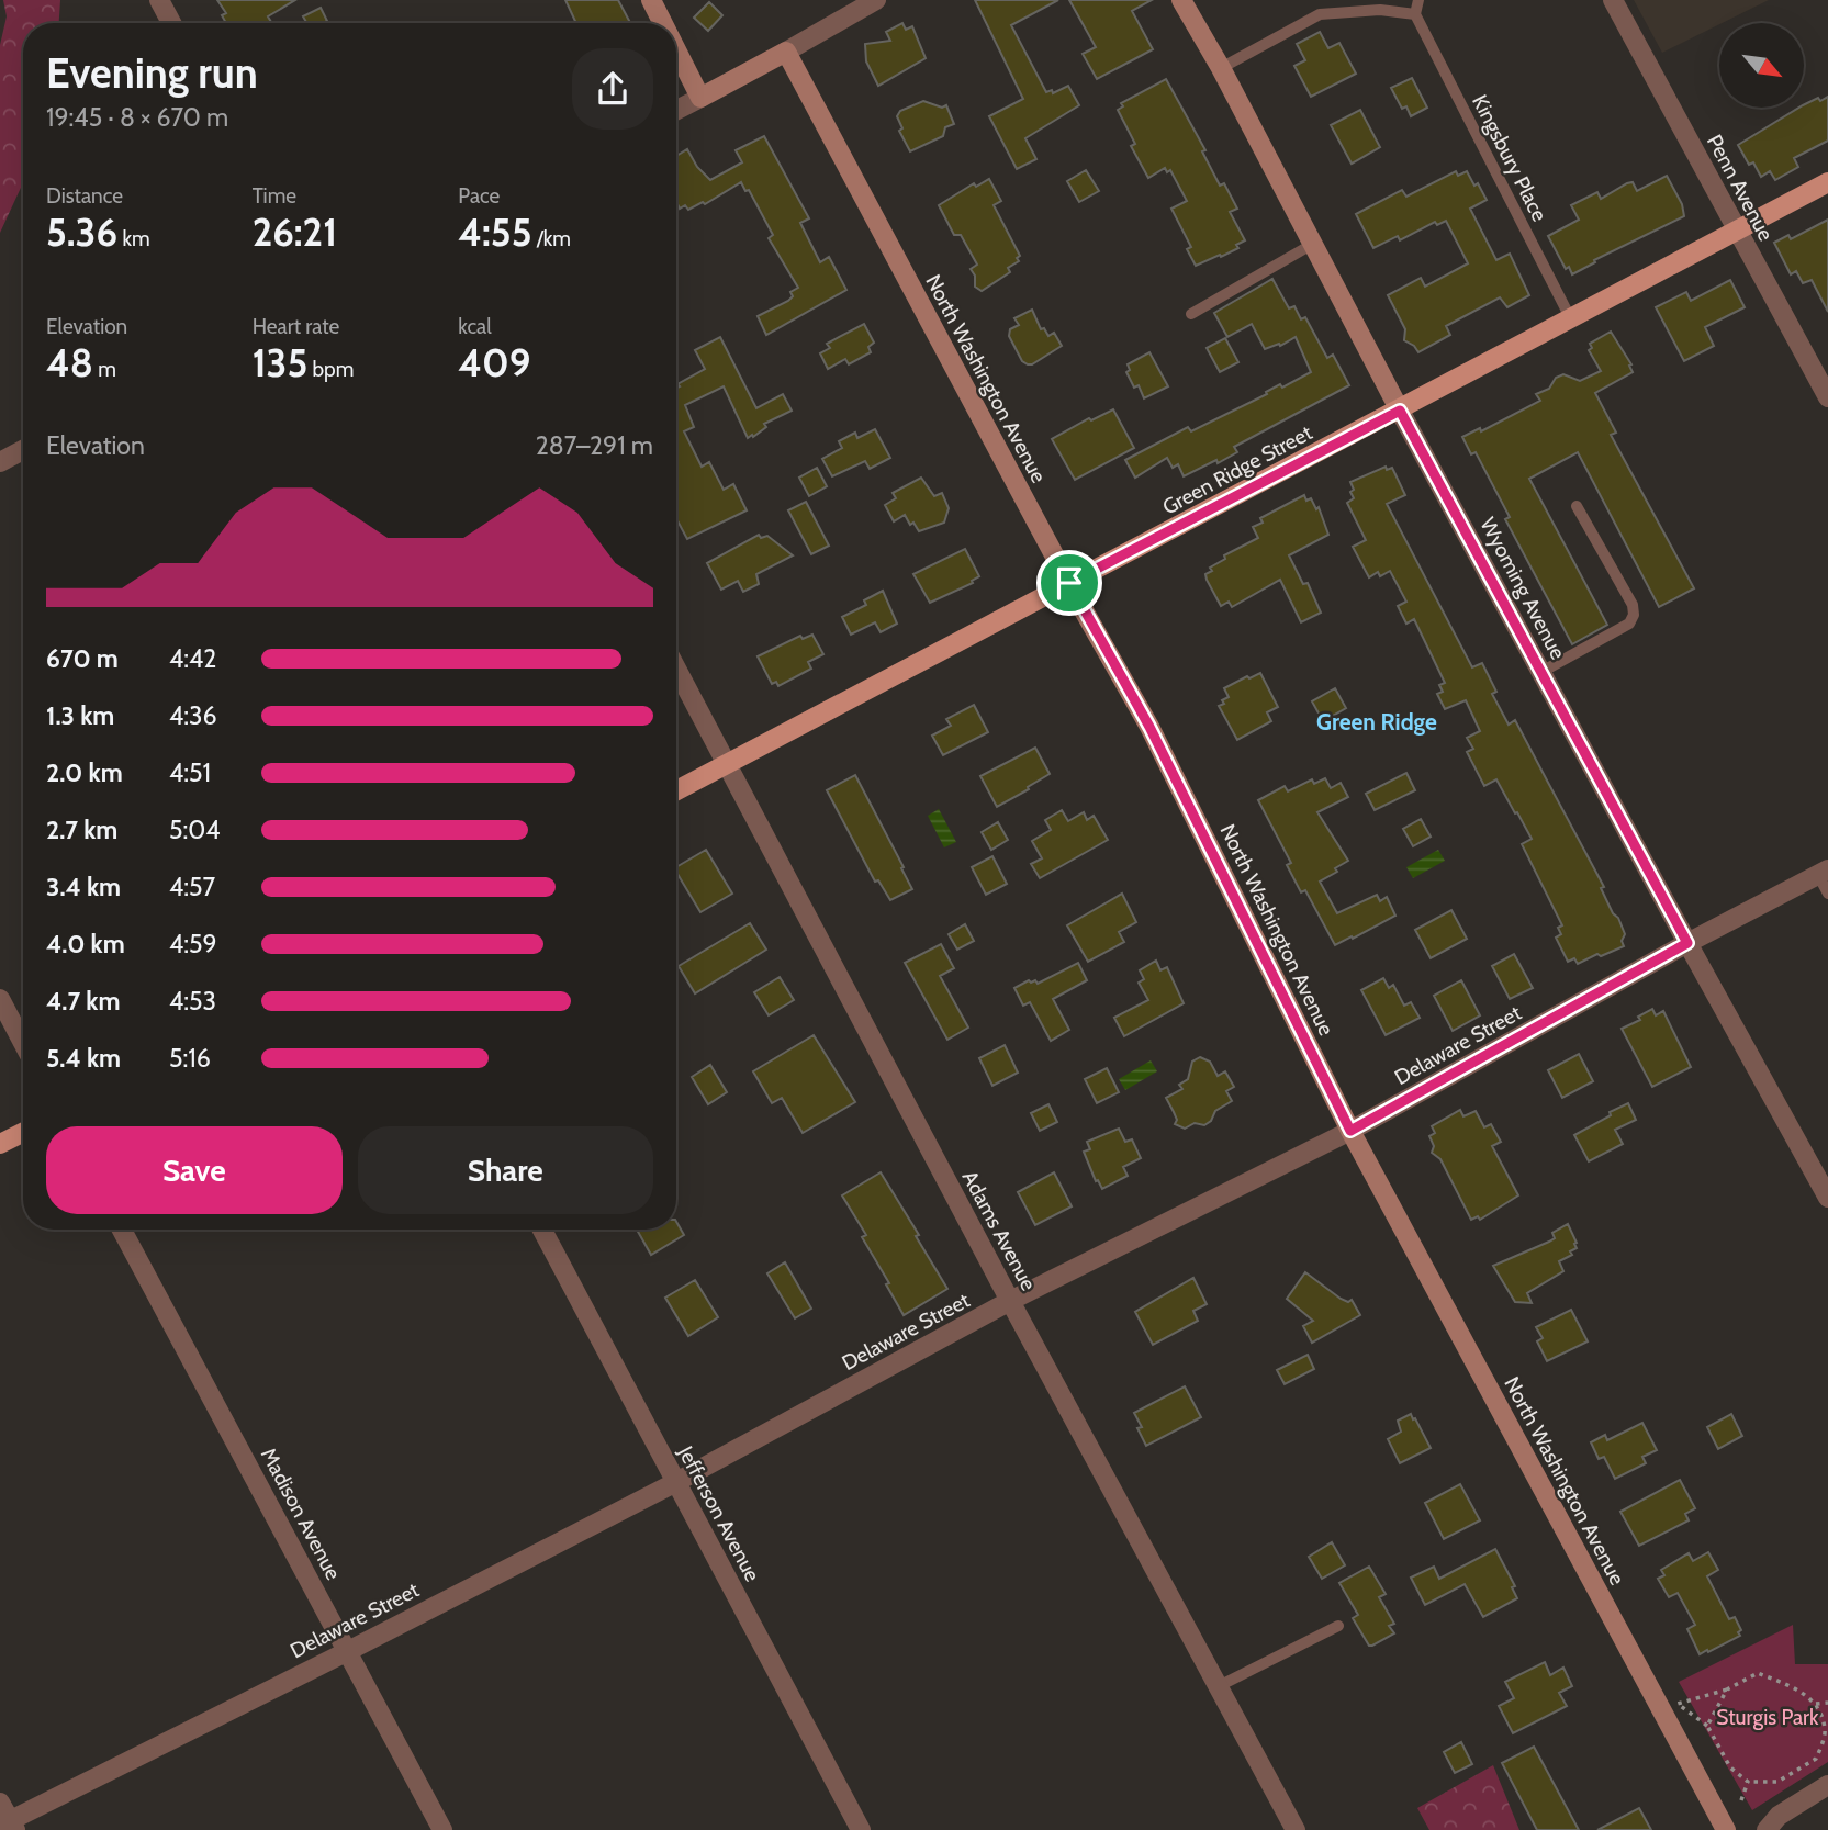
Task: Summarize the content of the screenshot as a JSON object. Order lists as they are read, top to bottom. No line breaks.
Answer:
{"streets":{"main road":["Green Ridge Street"],"street":["Penn Avenue","North Washington Avenue","Wyoming Avenue","Delaware Street","Adams Avenue","Madison Avenue","Jefferson Avenue"],"lane":["Kingsbury Place"]},"crossings":[["Kingsbury Place","Green Ridge Street"],["Penn Avenue","Green Ridge Street"],["North Washington Avenue","Green Ridge Street"],["North Washington Avenue","Delaware Street"],["Green Ridge Street","Wyoming Avenue"],["Green Ridge Street","Adams Avenue"],["Wyoming Avenue","Delaware Street"],["Delaware Street","Adams Avenue"],["Delaware Street","Madison Avenue"],["Delaware Street","Jefferson Avenue"]],"districts":["Green Ridge"],"parks":["Sturgis Park"],"north":"bottom right","page":{"heading":["Evening run","19:45 · 8 × 670 m"],"stats":[["Distance","5.36 km"],["Time","26:21"],["Pace","4:55 /km"],["Elevation","48 m"],["Heart rate","135 bpm"],["kcal","409"]],"chart":["Elevation","287–291 m"],"list":[{"name":"670 m","note":"4:42"},{"name":"1.3 km","note":"4:36"},{"name":"2.0 km","note":"4:51"},{"name":"2.7 km","note":"5:04"},{"name":"3.4 km","note":"4:57"},{"name":"4.0 km","note":"4:59"},{"name":"4.7 km","note":"4:53"},{"name":"5.4 km","note":"5:16"}],"buttons":["Save","Share"]}}
